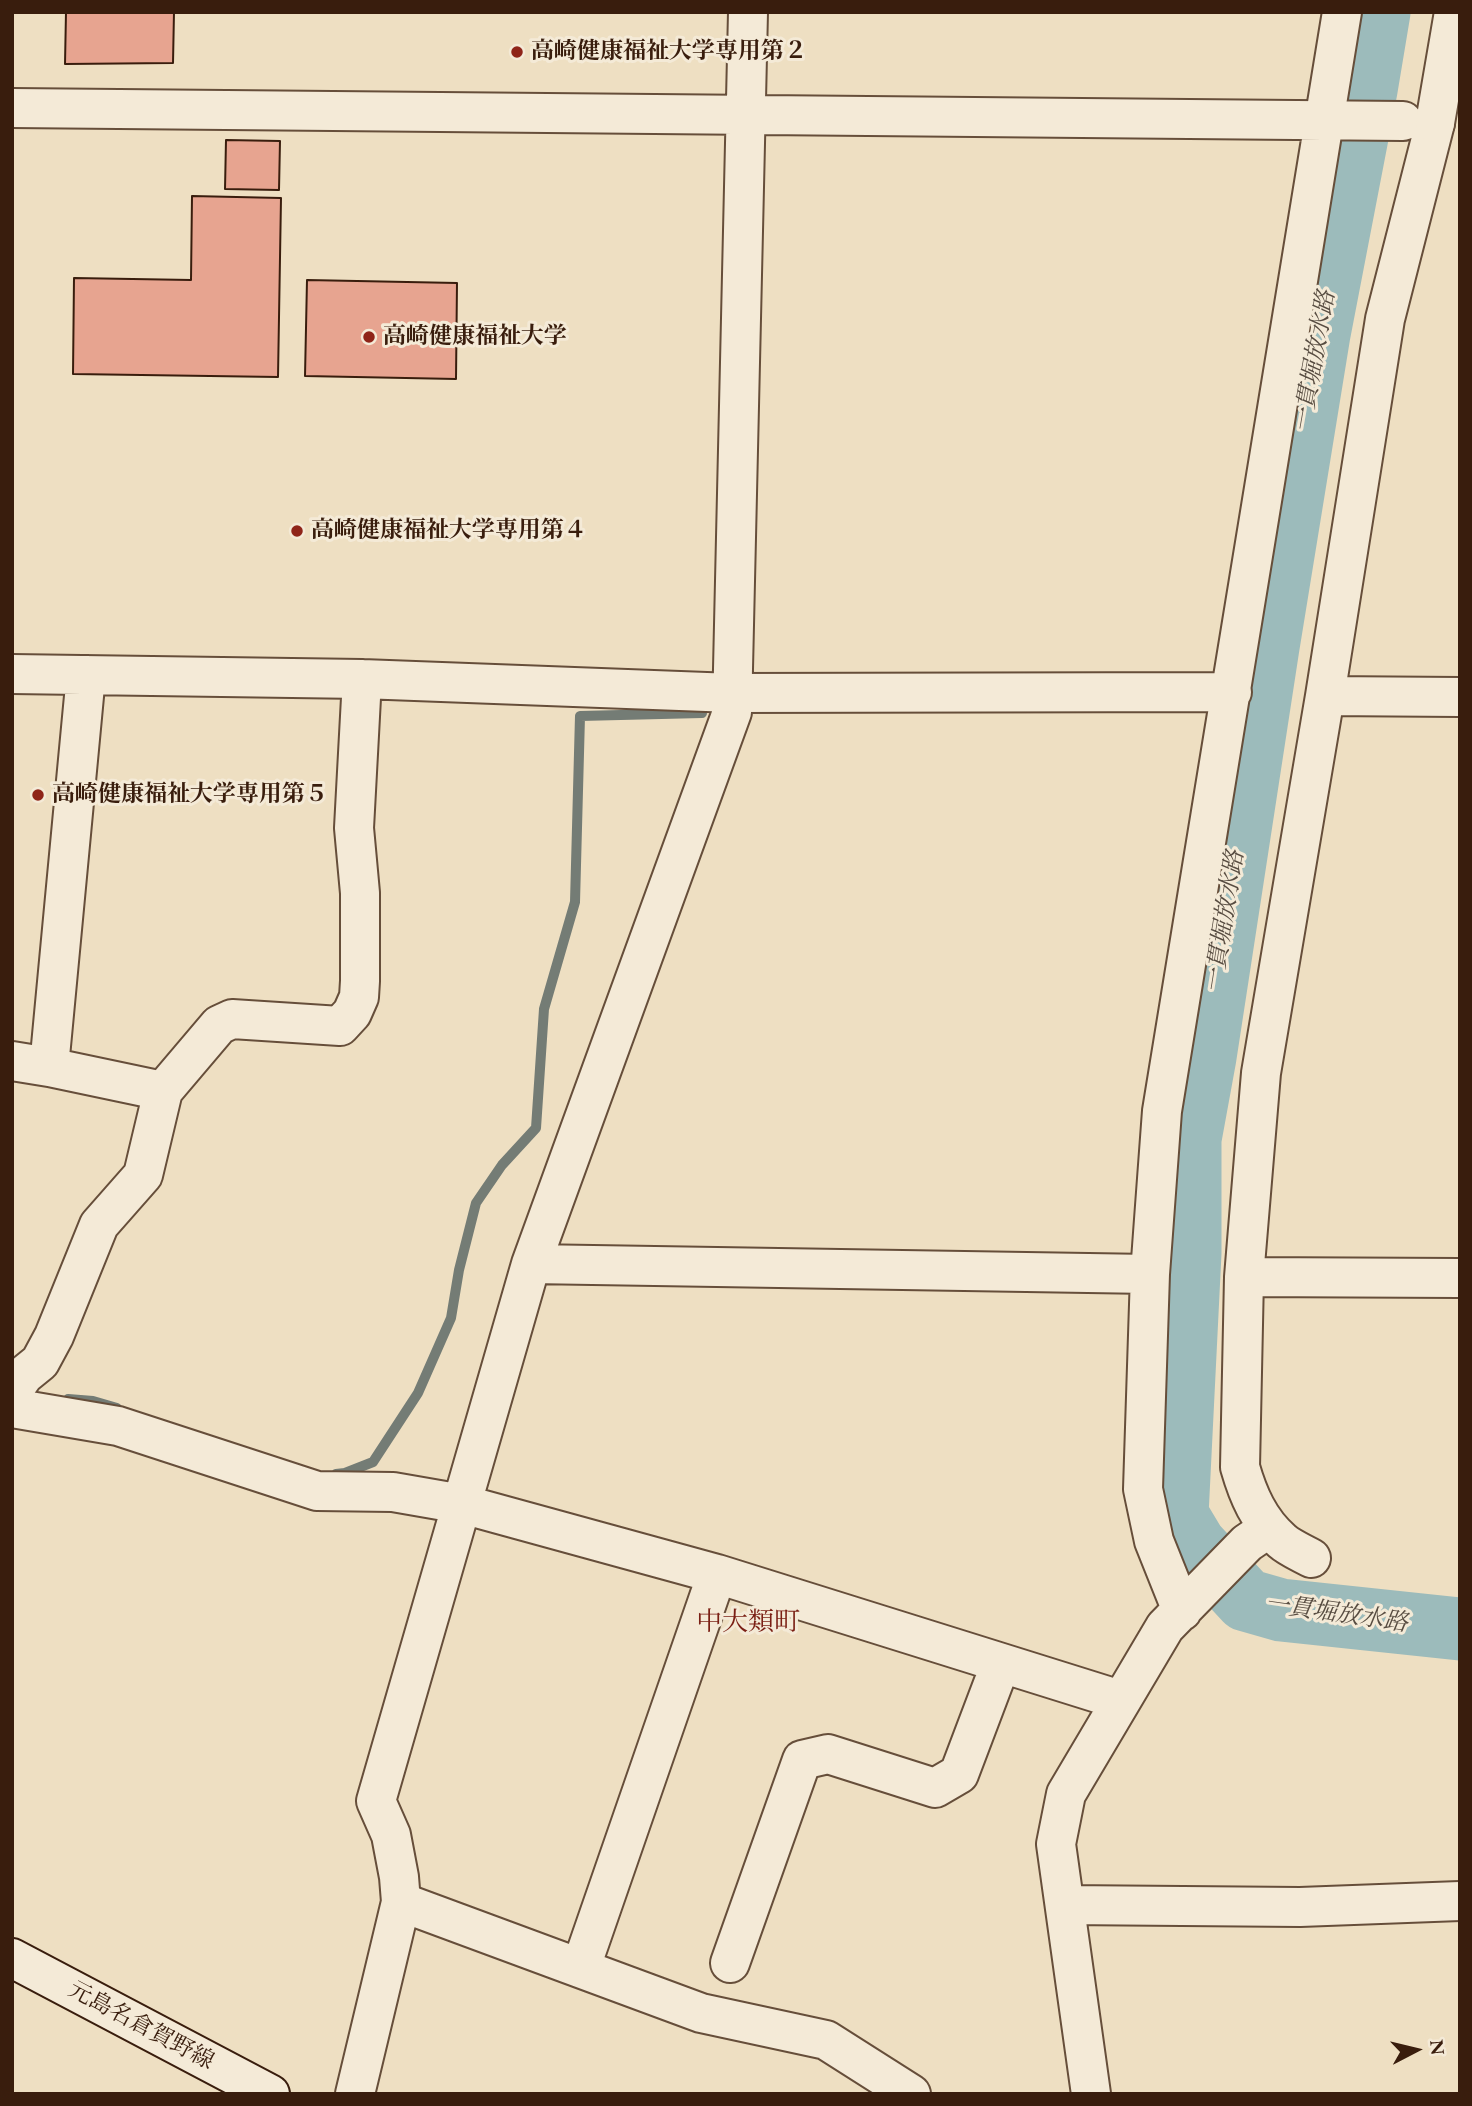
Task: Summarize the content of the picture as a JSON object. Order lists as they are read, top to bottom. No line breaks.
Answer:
{"streets":{"street":["元島名倉賀野線"]},"districts":["中大類町"],"water":["一貫堀放水路"],"places":["高崎健康福祉大学専用第２","高崎健康福祉大学","高崎健康福祉大学専用第４","高崎健康福祉大学専用第５"],"north":"right"}
